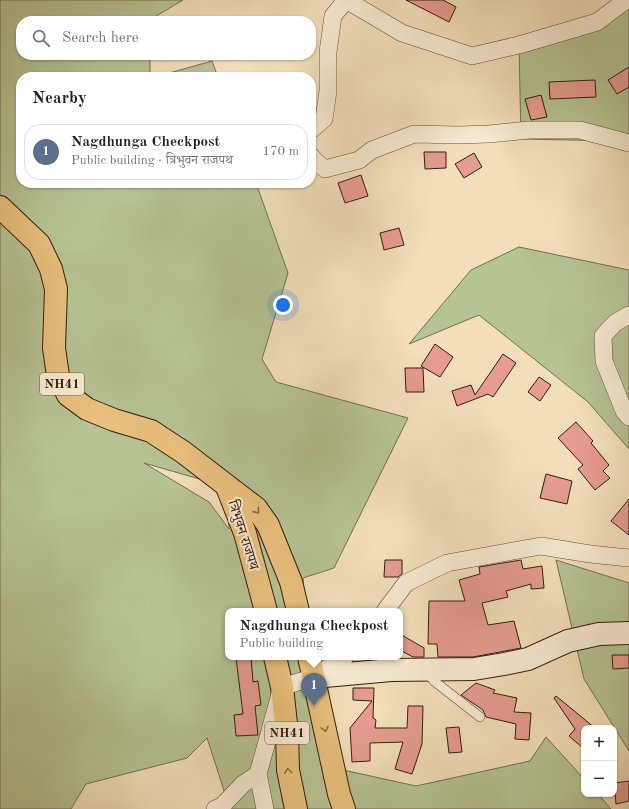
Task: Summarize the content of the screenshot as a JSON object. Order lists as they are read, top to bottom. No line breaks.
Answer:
{"streets":{"highway":["NH41","त्रिभुवन राजपथ"]},"crossings":[["NH41","त्रिभुवन राजपथ"]],"page":{"search":"Search here","heading":"Nearby","list":[{"mark":"1","name":"Nagdhunga Checkpost","note":"Public building · त्रिभुवन राजपथ","value":"170 m"}],"popup":["Nagdhunga Checkpost","Public building"],"pins":"1","map_buttons":["+","−"]}}
